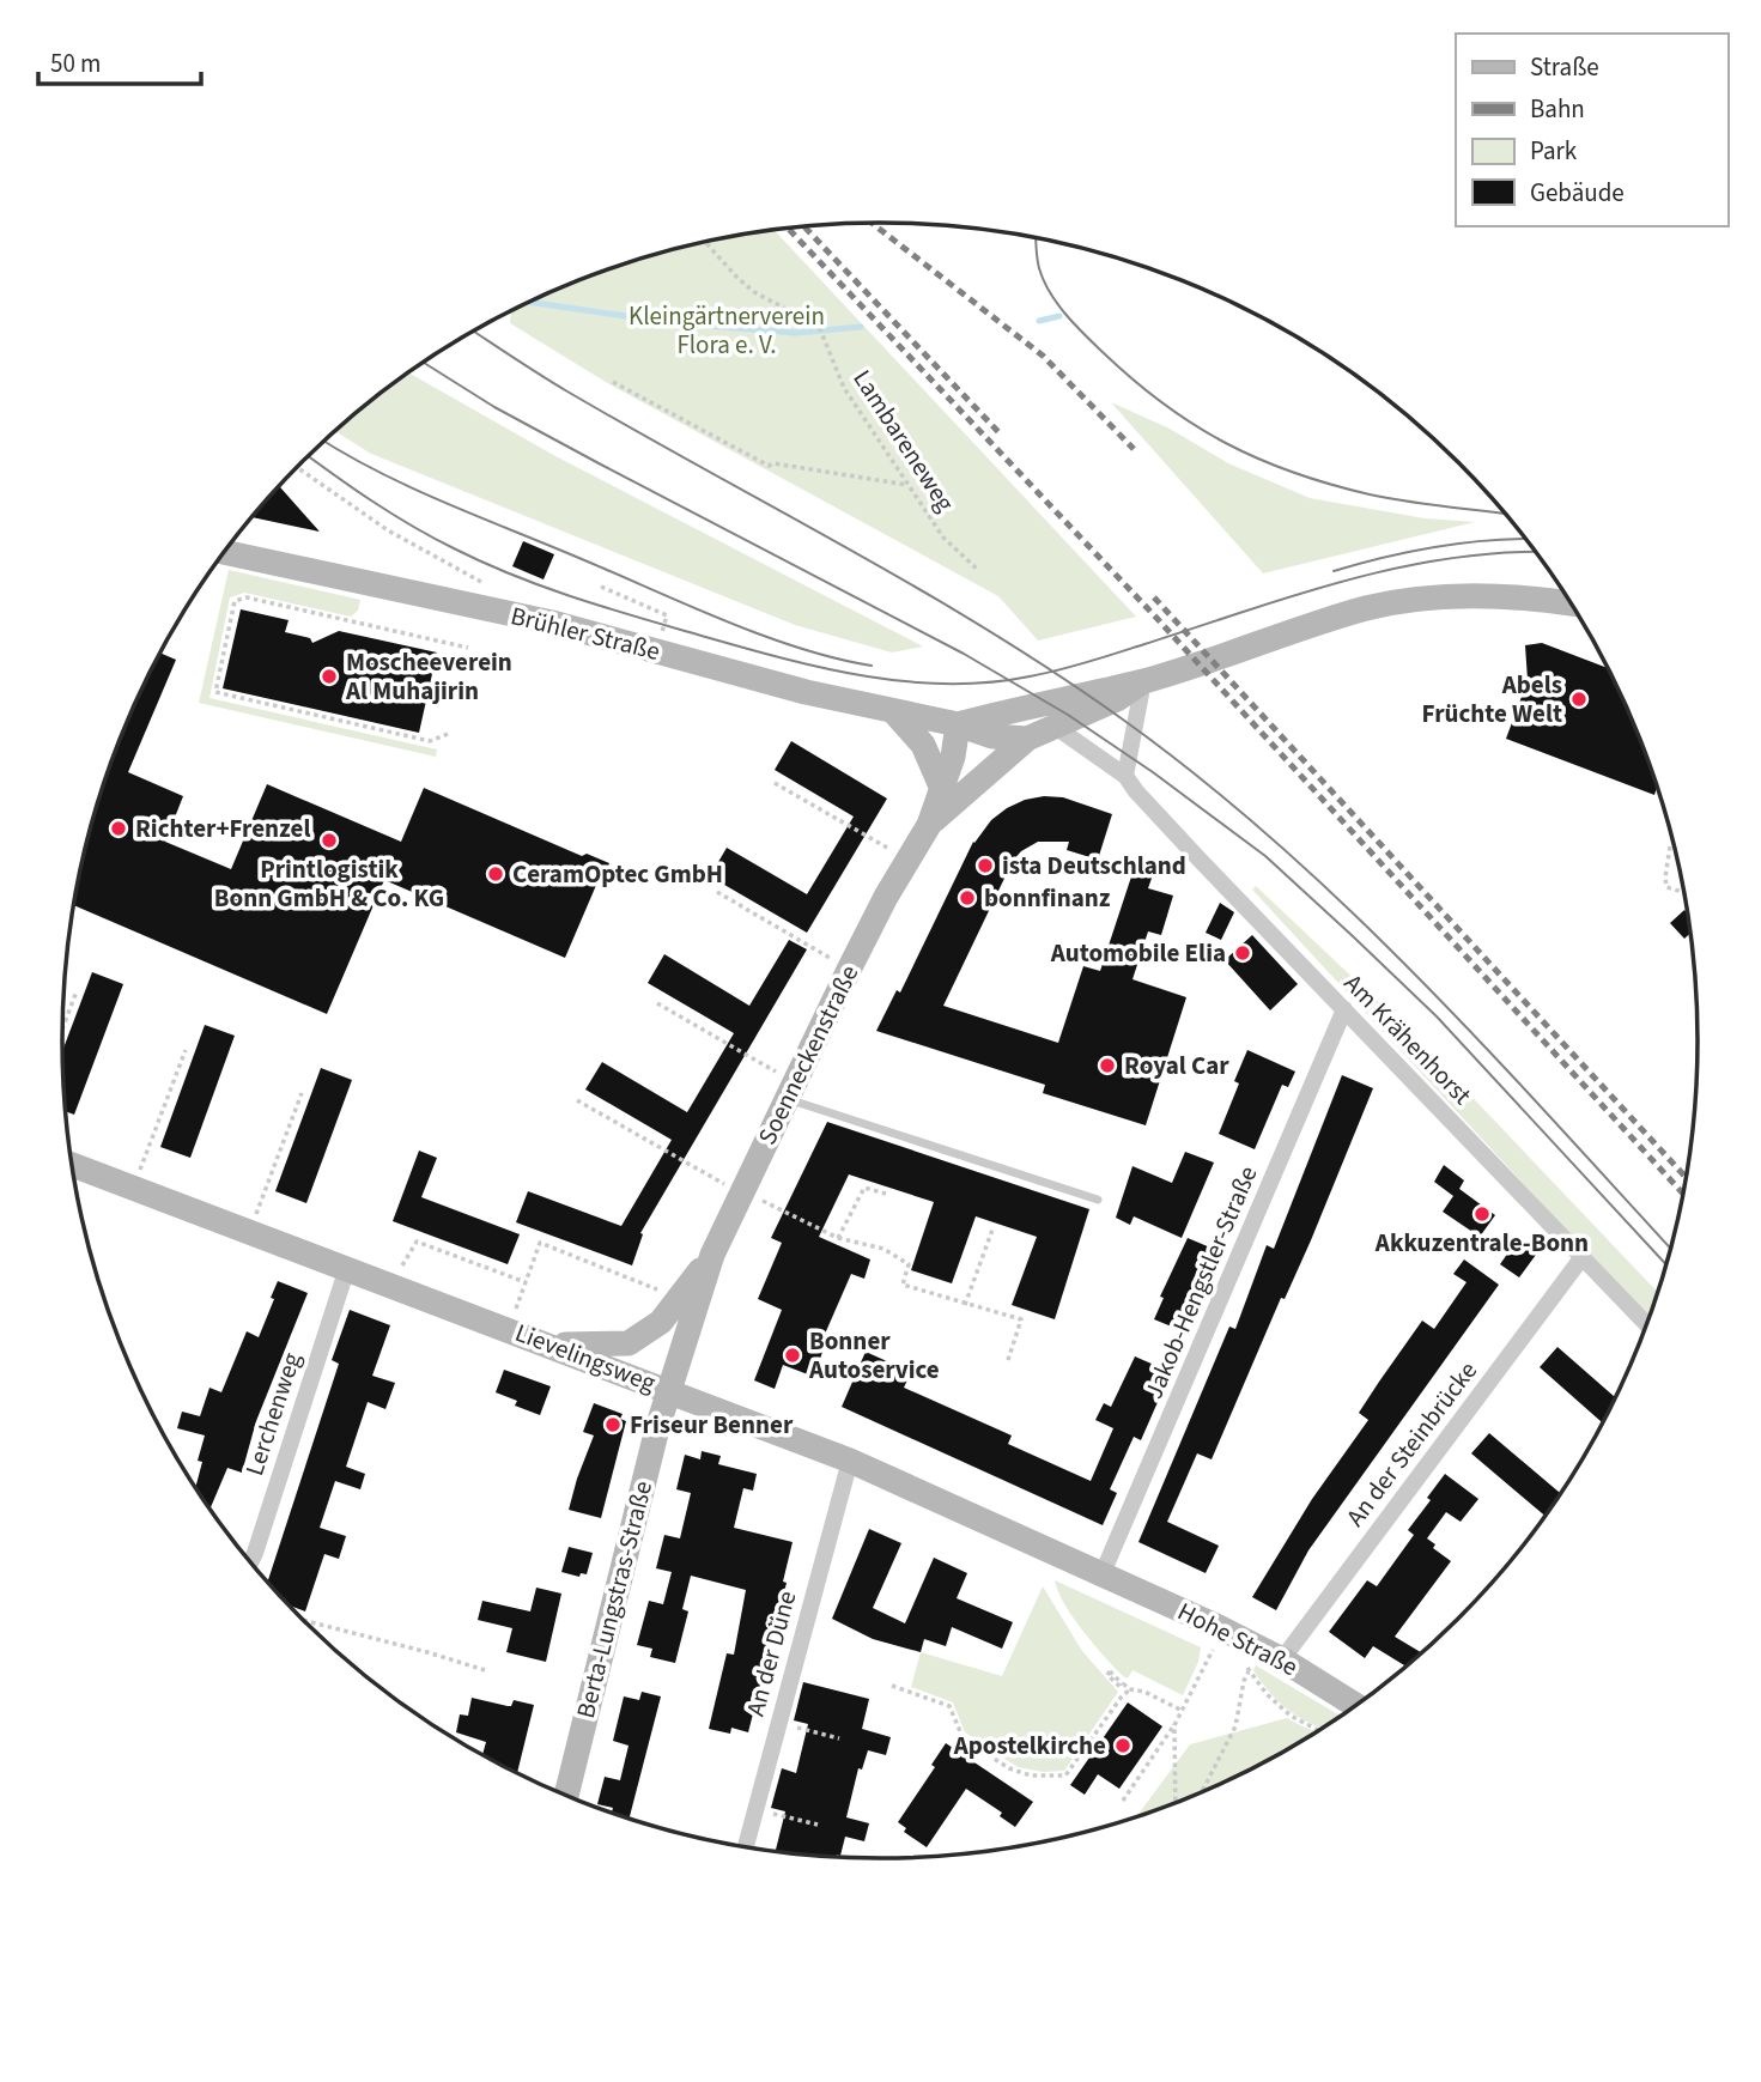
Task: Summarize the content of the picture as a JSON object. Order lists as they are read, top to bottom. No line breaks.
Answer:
{"streets":{"street":["Brühler Straße","Am Krähenhorst","Soenneckenstraße","Jakob-Hengstler-Straße","Lievelingsweg","Lerchenweg","An der Steinbrücke","Berta-Lungstras-Straße","Hohe Straße","An der Düne"],"path":["Lambareneweg"]},"crossings":[["Brühler Straße","Soenneckenstraße"],["Am Krähenhorst","Jakob-Hengstler-Straße"],["Am Krähenhorst","An der Steinbrücke"],["Soenneckenstraße","Lievelingsweg"],["Soenneckenstraße","Berta-Lungstras-Straße"],["Jakob-Hengstler-Straße","Lievelingsweg"],["Jakob-Hengstler-Straße","Hohe Straße"],["Lievelingsweg","Lerchenweg"],["Lievelingsweg","Berta-Lungstras-Straße"],["Lievelingsweg","Hohe Straße"],["Lievelingsweg","An der Düne"],["An der Steinbrücke","Hohe Straße"]],"parks":["Kleingärtnerverein Flora e. V."],"places":["Moscheeverein Al Muhajirin","Abels Früchte Welt","Richter+Frenzel","Printlogistik Bonn GmbH & Co. KG","ista Deutschland","CeramOptec GmbH","bonnfinanz","Automobile Elia","Royal Car","Akkuzentrale-Bonn","Bonner Autoservice","Friseur Benner","Apostelkirche"],"legend":["Straße","Bahn","Park","Gebäude"],"scale_bar":"50 m"}
